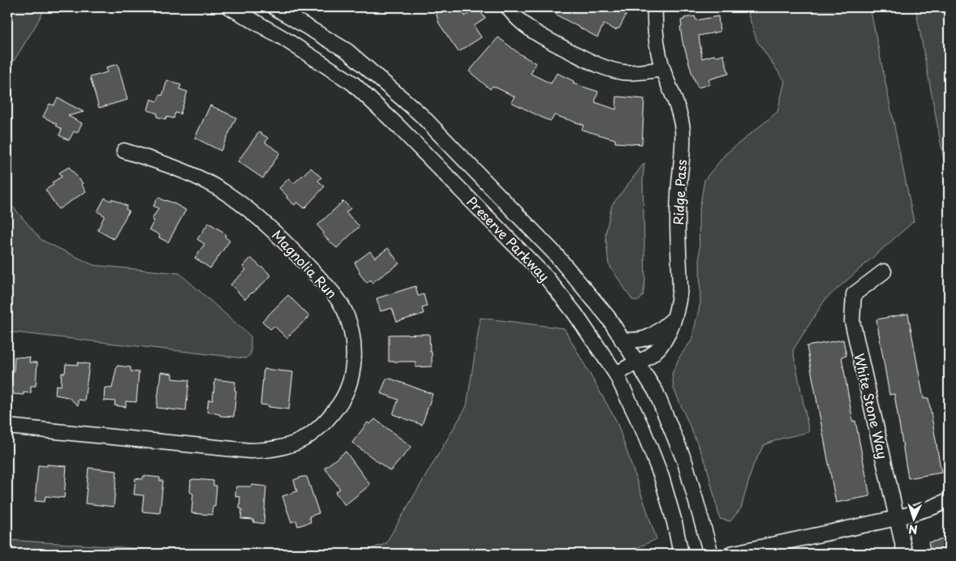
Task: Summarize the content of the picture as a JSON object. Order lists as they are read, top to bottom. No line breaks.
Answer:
{"streets":{"street":["Ridge Pass","Preserve Parkway","Magnolia Run","White Stone Way"]},"crossings":[["Ridge Pass","Preserve Parkway"]],"north":"bottom"}
